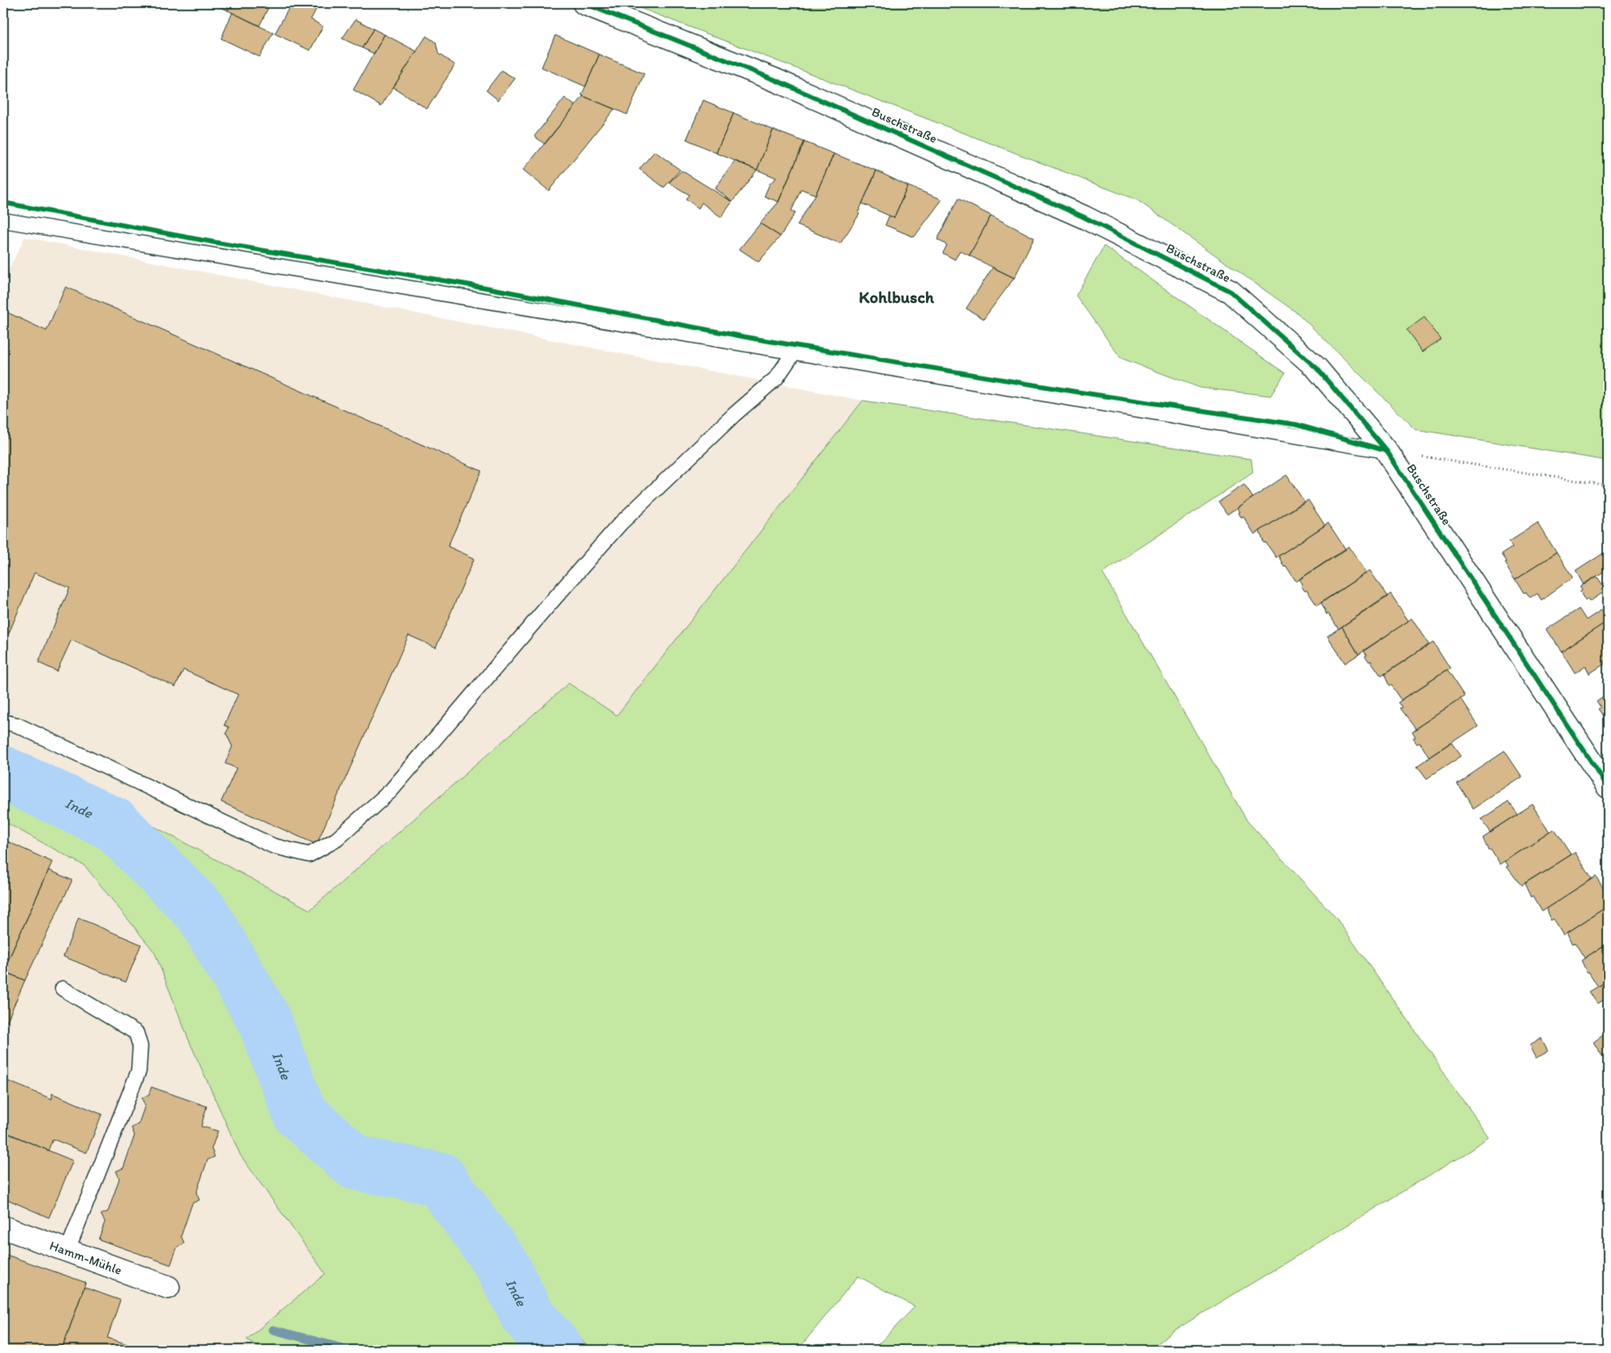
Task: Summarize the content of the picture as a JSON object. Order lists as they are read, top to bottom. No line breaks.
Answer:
{"streets":{"street":["Buschstraße","Hamm-Mühle"]},"districts":["Kohlbusch"],"water":["Inde"]}
